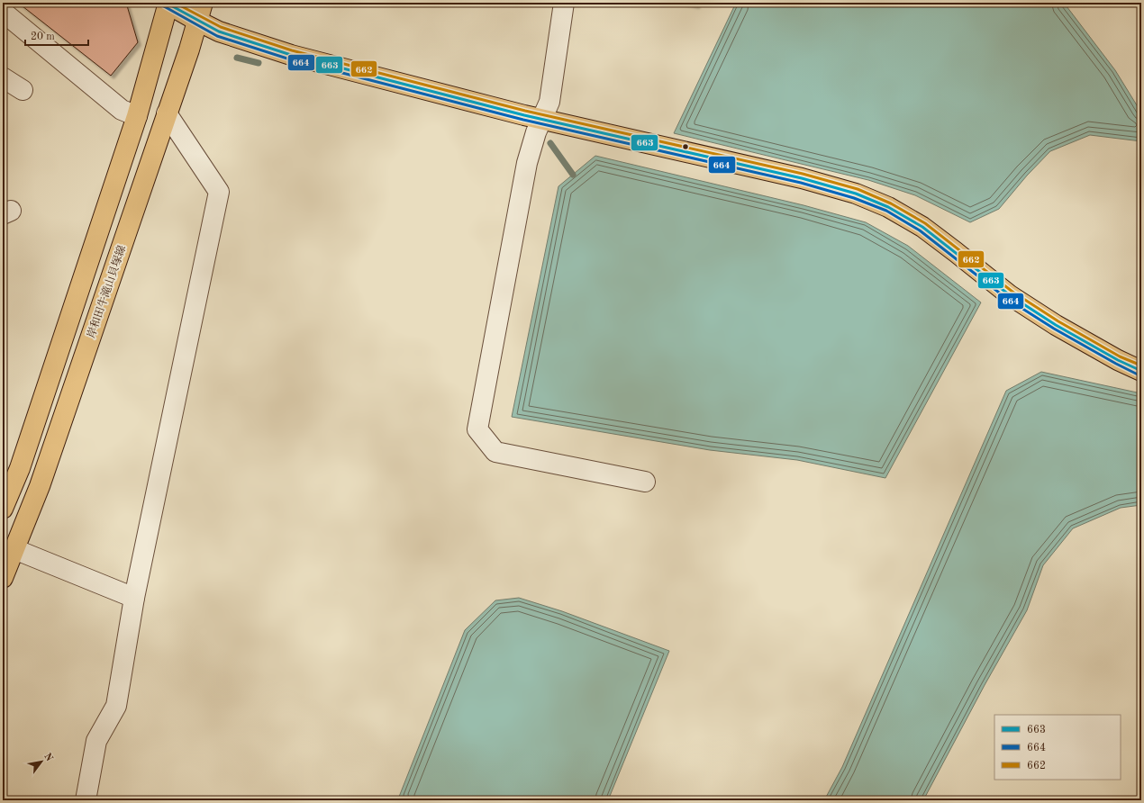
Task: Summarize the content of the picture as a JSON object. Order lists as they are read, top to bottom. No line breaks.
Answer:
{"streets":{"main road":["岸和田牛滝山貝塚線"]},"lines":["transit line 663","transit line 662","transit line 664"],"legend":["663","664","662"],"scale_bar":"20 m","north":"top right"}
